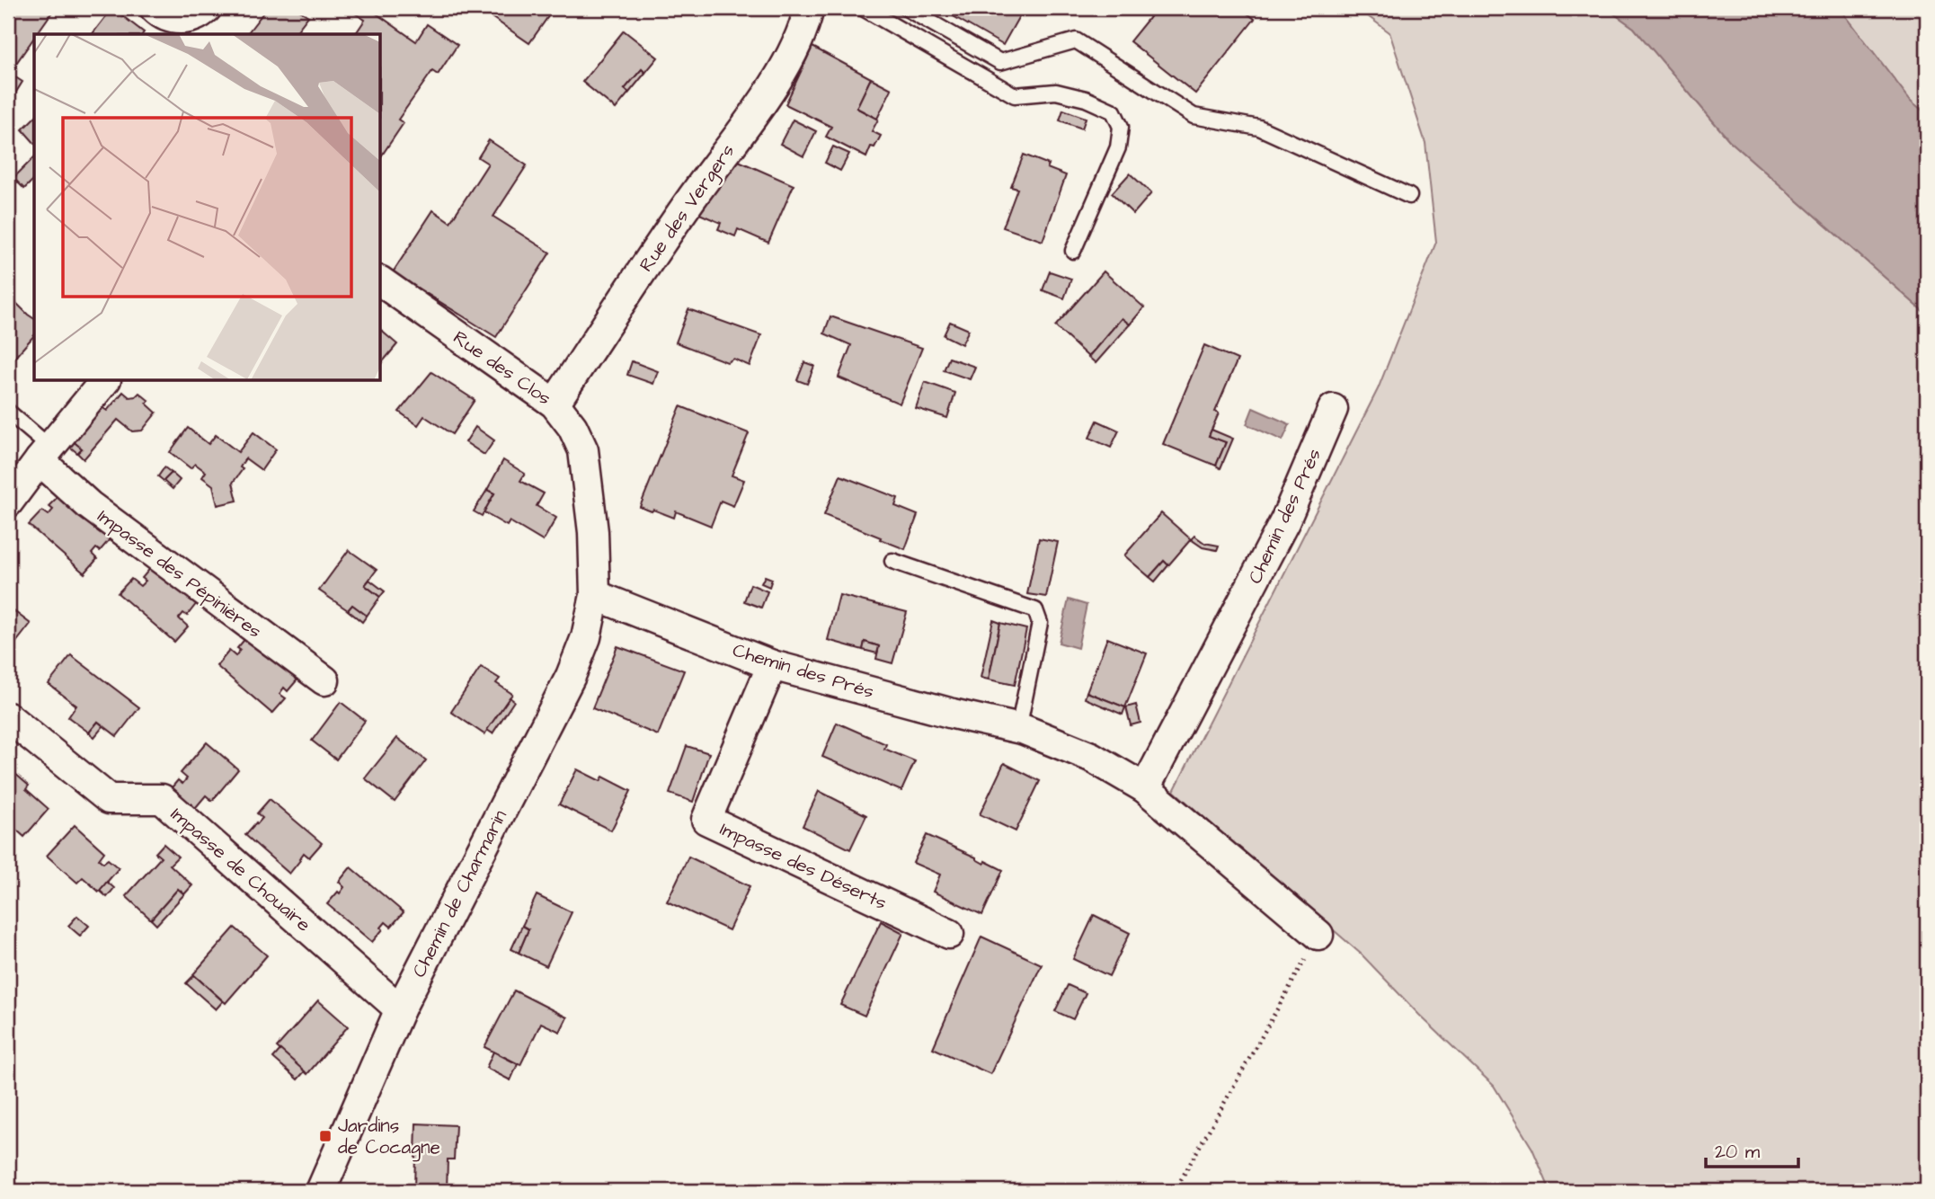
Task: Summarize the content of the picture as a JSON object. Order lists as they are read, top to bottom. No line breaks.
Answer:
{"streets":{"street":["Rue des Vergers","Rue des Clos","Chemin des Prés","Impasse des Pépinières","Impasse des Déserts","Impasse de Chouaire","Chemin de Charmarin"]},"crossings":[["Rue des Vergers","Rue des Clos"],["Rue des Clos","Chemin des Prés"],["Rue des Clos","Chemin de Charmarin"],["Chemin des Prés","Impasse des Déserts"],["Chemin des Prés","Chemin de Charmarin"],["Impasse de Chouaire","Chemin de Charmarin"]],"places":{"transit":["Jardins de Cocagne"]},"scale_bar":"20 m"}
